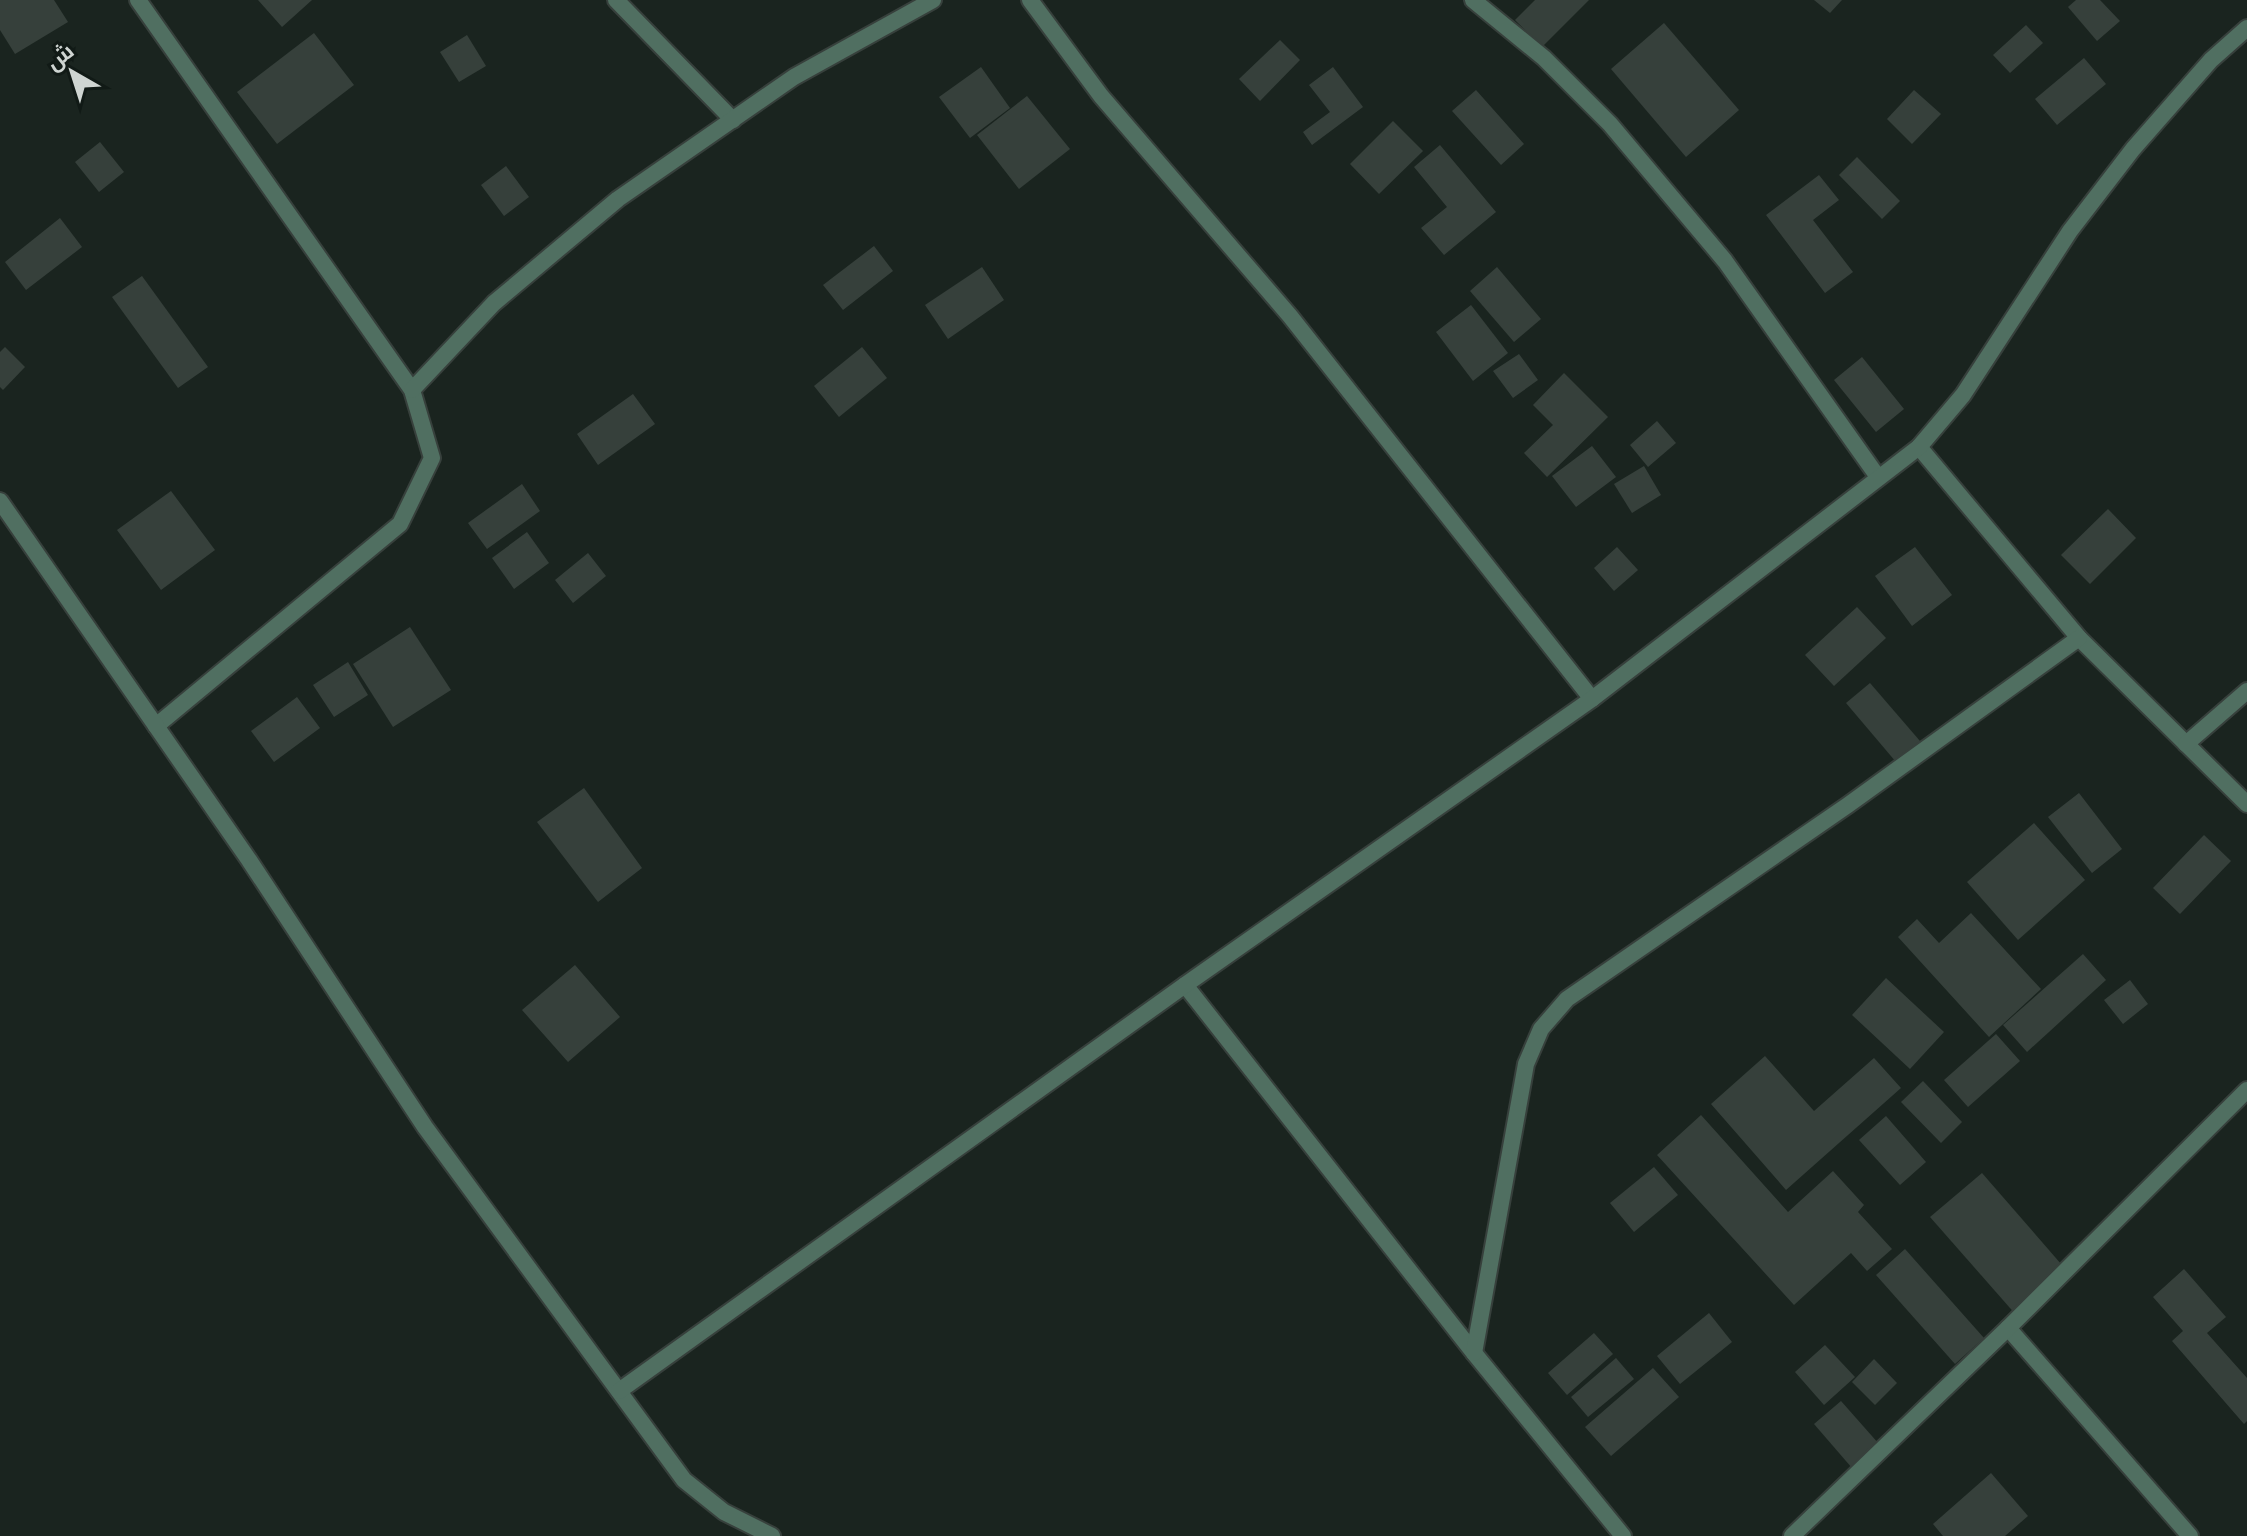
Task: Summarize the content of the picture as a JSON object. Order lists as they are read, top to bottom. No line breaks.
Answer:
{"north":"top left"}
